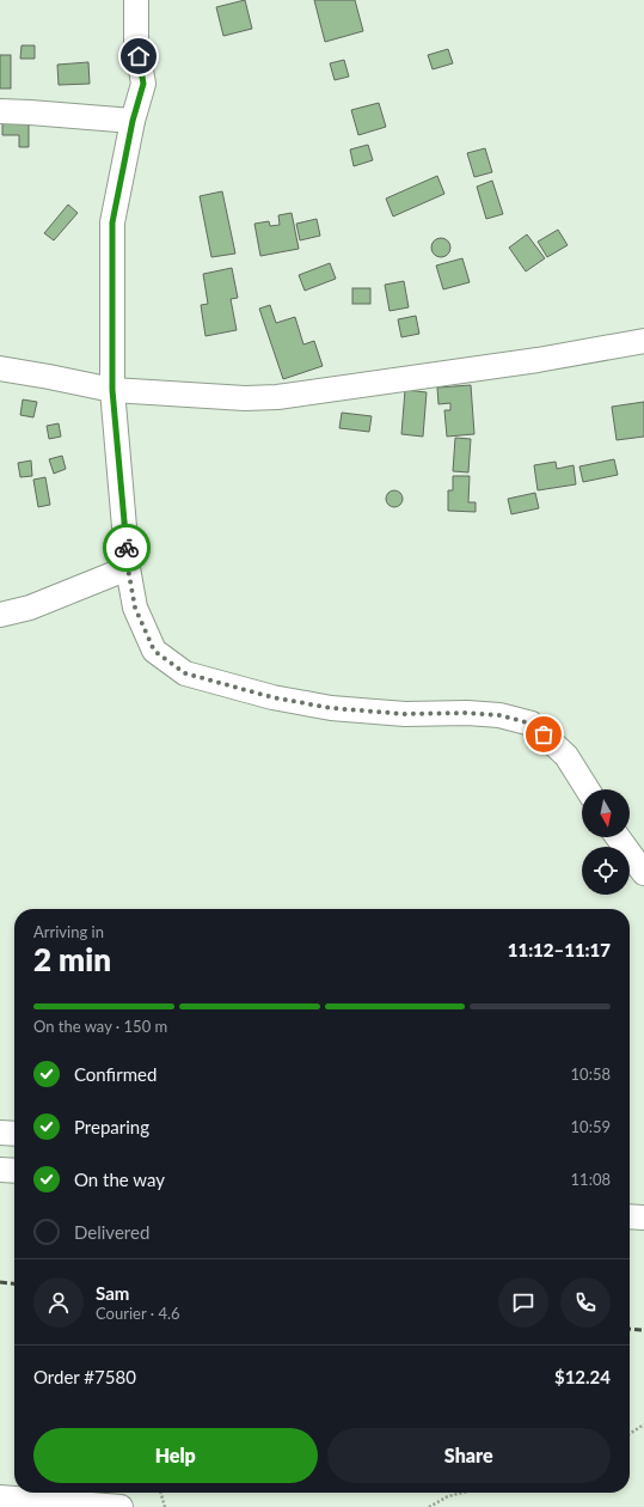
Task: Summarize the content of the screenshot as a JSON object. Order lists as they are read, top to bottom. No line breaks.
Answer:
{"north":"bottom","page":{"heading":["2 min","Arriving in","11:12–11:17"],"panel":["Sam","Courier · 4.6","Order #7580","$12.24"],"bar":"On the way · 150 m","list":[["Confirmed","10:58"],["Preparing","10:59"],["On the way","11:08"],"Delivered"],"buttons":["Help","Share"]}}
